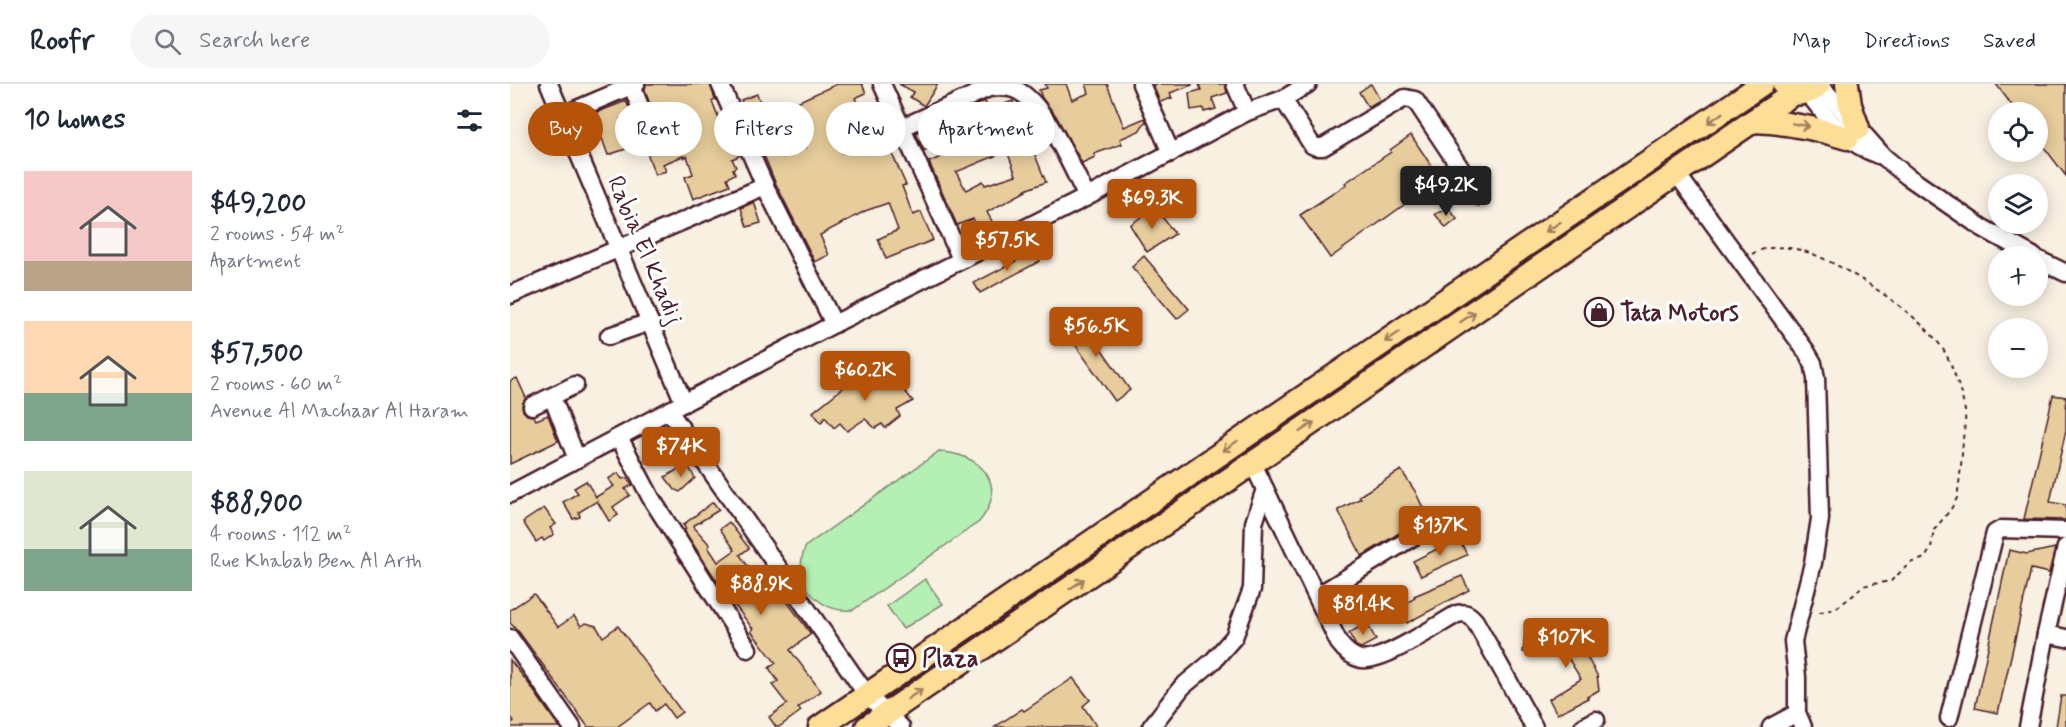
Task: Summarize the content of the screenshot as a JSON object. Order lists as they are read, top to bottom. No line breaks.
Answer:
{"streets":{"street":["Rabia El Khadij"]},"places":{"shop":["Tata Motors"],"bus stop":["Plaza"]},"page":{"header":"Roofr","search":"Search here","nav":["Map","Directions","Saved"],"heading":"10 homes","map_buttons":["+","−"],"chip":["Buy","Rent","Filters","New","Apartment"],"list":[{"name":"$49,200","note":"2 rooms · 54 m² · Apartment"},{"name":"$57,500","note":"2 rooms · 60 m² · Avenue Al Machaar Al Haram"},{"name":"$88,900","note":"4 rooms · 112 m² · Rue Khabab Ben Al Arth"}],"price":["$49.2K","$69.3K","$57.5K","$56.5K","$60.2K","$74K","$137K","$88.9K","$81.4K","$107K"]}}
